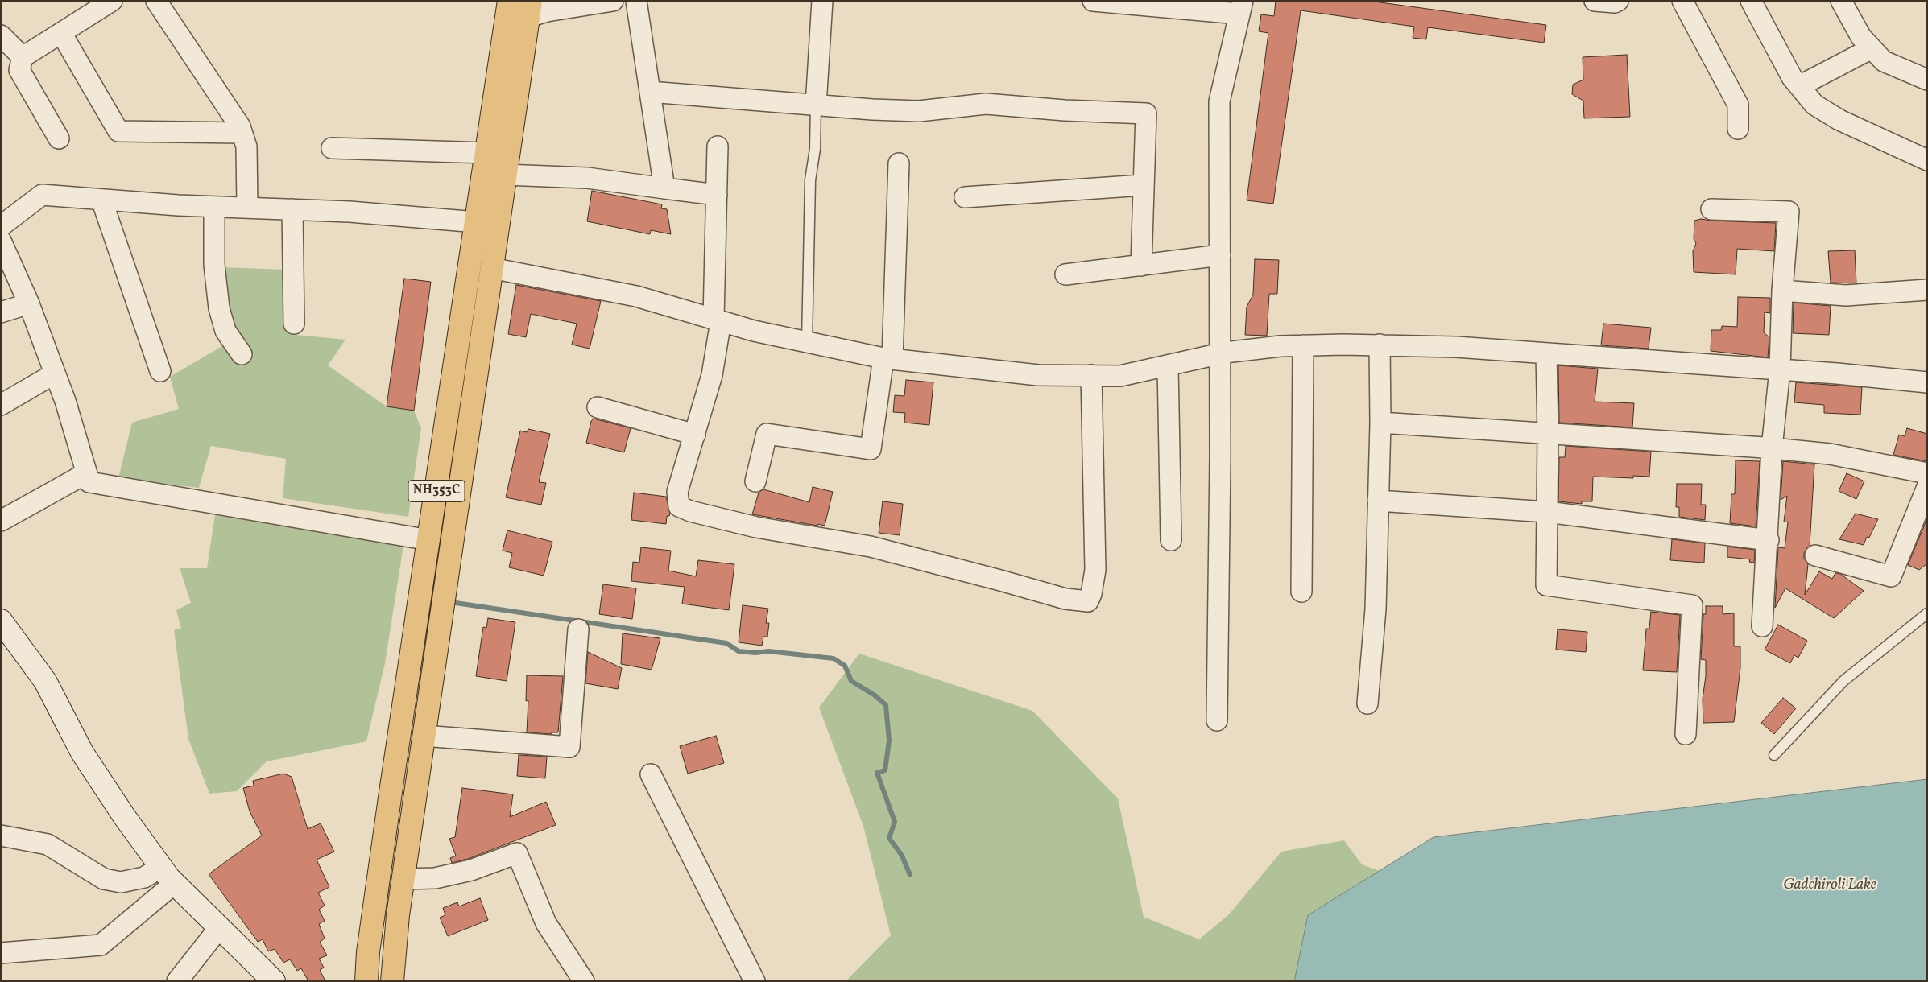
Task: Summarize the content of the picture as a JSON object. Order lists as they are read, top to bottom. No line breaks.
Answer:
{"streets":{"highway":["NH353C"]},"water":["Gadchiroli Lake"]}
